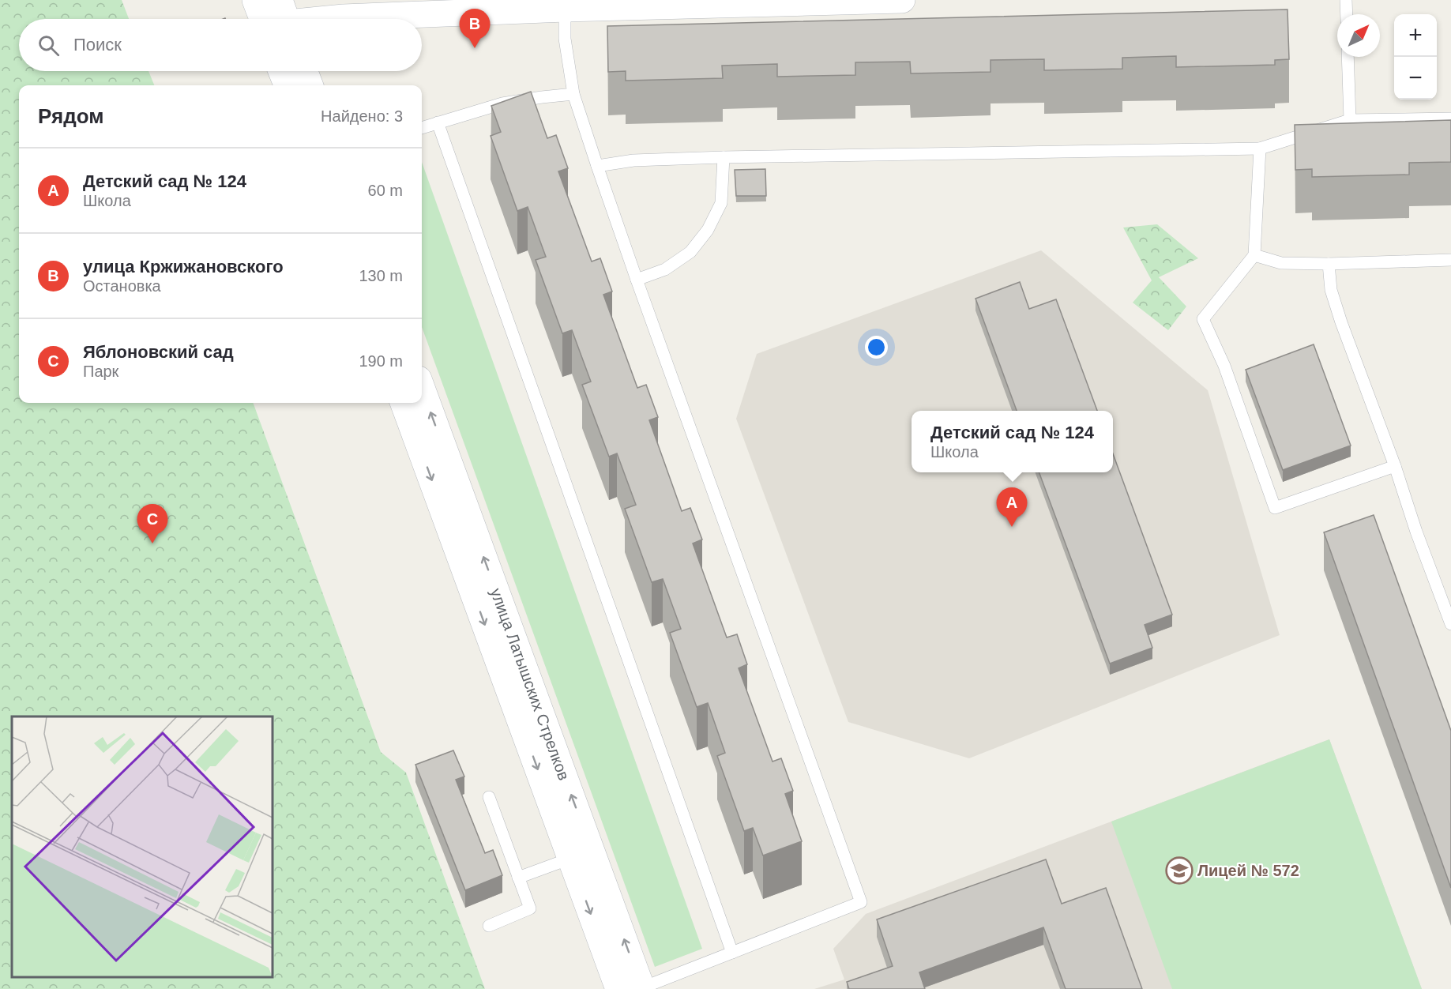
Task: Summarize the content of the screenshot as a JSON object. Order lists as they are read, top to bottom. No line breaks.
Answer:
{"streets":{"street":["улица Латышских Стрелков"]},"places":{"school or university":["Лицей № 572"]},"north":"top right","page":{"pins":["B","A","C"],"map_buttons":["+","−"],"search":"Поиск","heading":["Рядом","Найдено: 3"],"list":[{"mark":"A","name":"Детский сад № 124","note":"Школа","value":"60 m"},{"mark":"B","name":"улица Кржижановского","note":"Остановка","value":"130 m"},{"mark":"C","name":"Яблоновский сад","note":"Парк","value":"190 m"}],"popup":["Детский сад № 124","Школа"]}}
